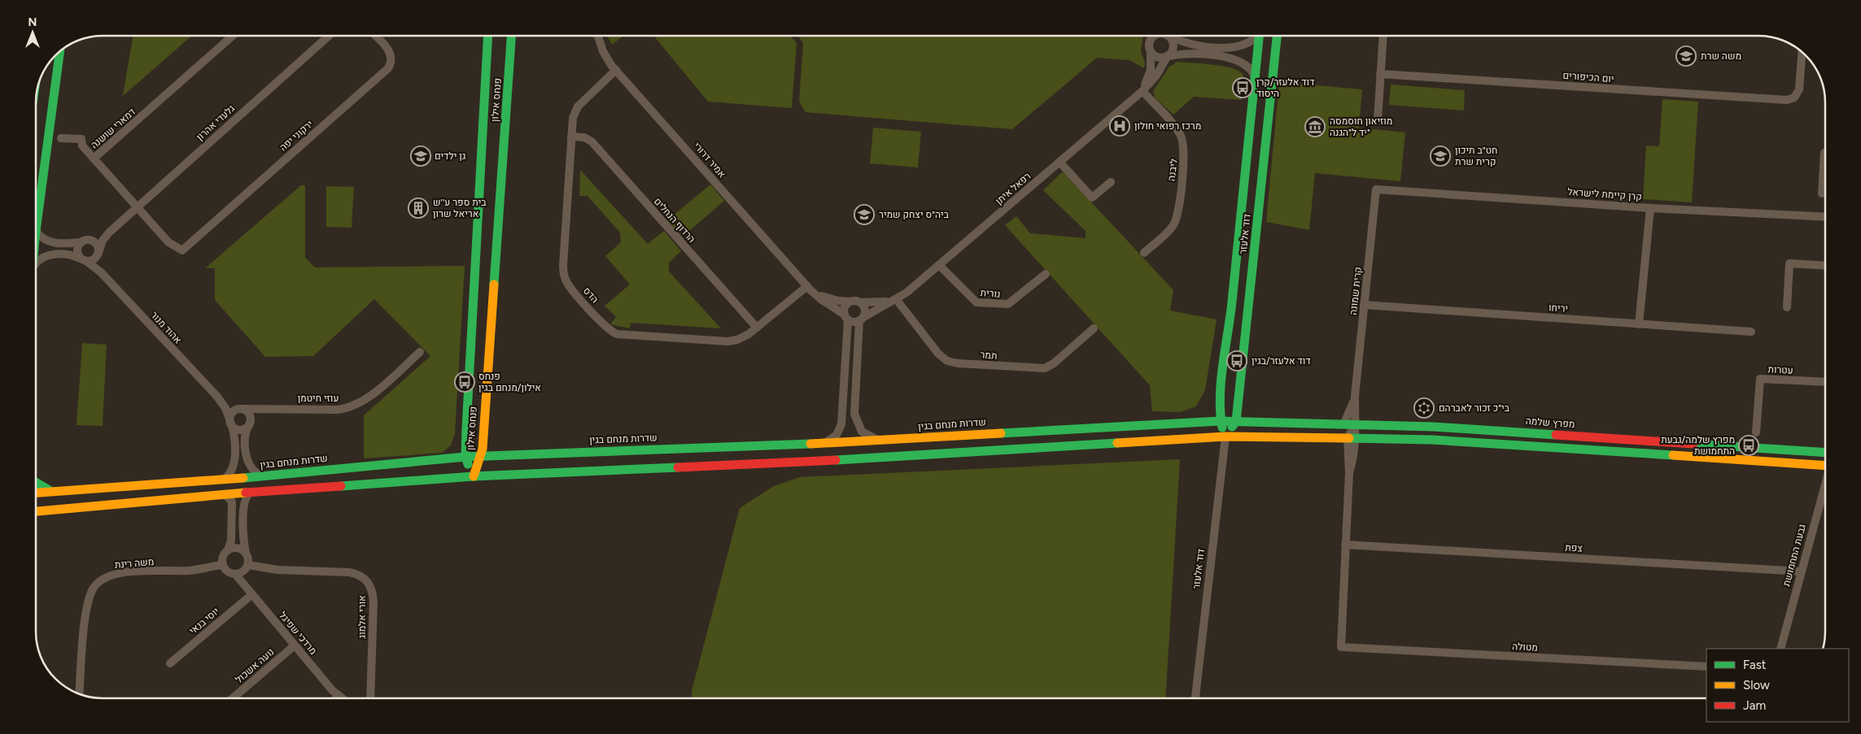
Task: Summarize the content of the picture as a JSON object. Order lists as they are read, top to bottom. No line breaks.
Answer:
{"streets":{"street":["יום הכיפורים","פנחס אילון","גלעדי אהרון","דמארי שושנה","ירקוני יפה","אמיר דרורי","ליבנה","רפאל איתן","קרן קיימת לישראל","הרדוף הנחלים","דוד אלעזר","קרית שמונה","נורית","הדס","יריחו","אהוד מנור","תמר","עטרות","עוזי חיטמן","מפרץ שלמה","שדרות מנחם בגין","צפת","גבעת התחמושת","משה רינת","אורי אלמוג","יוסי בנאי","מרדכי שפיגל","מטולה","נועה אשכול"]},"crossings":[["פנחס אילון","שדרות מנחם בגין"],["גלעדי אהרון","דמארי שושנה"],["גלעדי אהרון","אהוד מנור"],["דמארי שושנה","ירקוני יפה"],["אמיר דרורי","רפאל איתן"],["אמיר דרורי","הדס"],["ליבנה","רפאל איתן"],["רפאל איתן","נורית"],["רפאל איתן","תמר"],["קרן קיימת לישראל","קרית שמונה"],["הרדוף הנחלים","הדס"],["דוד אלעזר","מפרץ שלמה"],["דוד אלעזר","שדרות מנחם בגין"],["קרית שמונה","יריחו"],["קרית שמונה","מפרץ שלמה"],["אהוד מנור","עוזי חיטמן"],["אהוד מנור","שדרות מנחם בגין"],["מפרץ שלמה","שדרות מנחם בגין"],["צפת","גבעת התחמושת"],["צפת","מטולה"],["משה רינת","אורי אלמוג"],["משה רינת","מרדכי שפיגל"],["אורי אלמוג","מרדכי שפיגל"],["יוסי בנאי","מרדכי שפיגל"],["מרדכי שפיגל","נועה אשכול"]],"places":{"school or university":["משה שרת","גן ילדים","חט\"ב תיכון קרית שרת","ביה\"ס יצחק שמיר"],"bus stop":["דוד אלעזר/קרן היסוד","דוד אלעזר/בגין","פנחס אילון/מנחם בגין","מפרץ שלמה/גבעת התחמושת"],"hospital":["מרכז רפואי חולון"],"museum":["מוזיאון חוסמסה יד ל\"הגנה\""],"building":["בית ספר ע''ש אריאל שרון"],"synagogue":["בי\"כ זכור לאברהם"]},"legend":["Fast","Slow","Jam"],"north":"top"}
